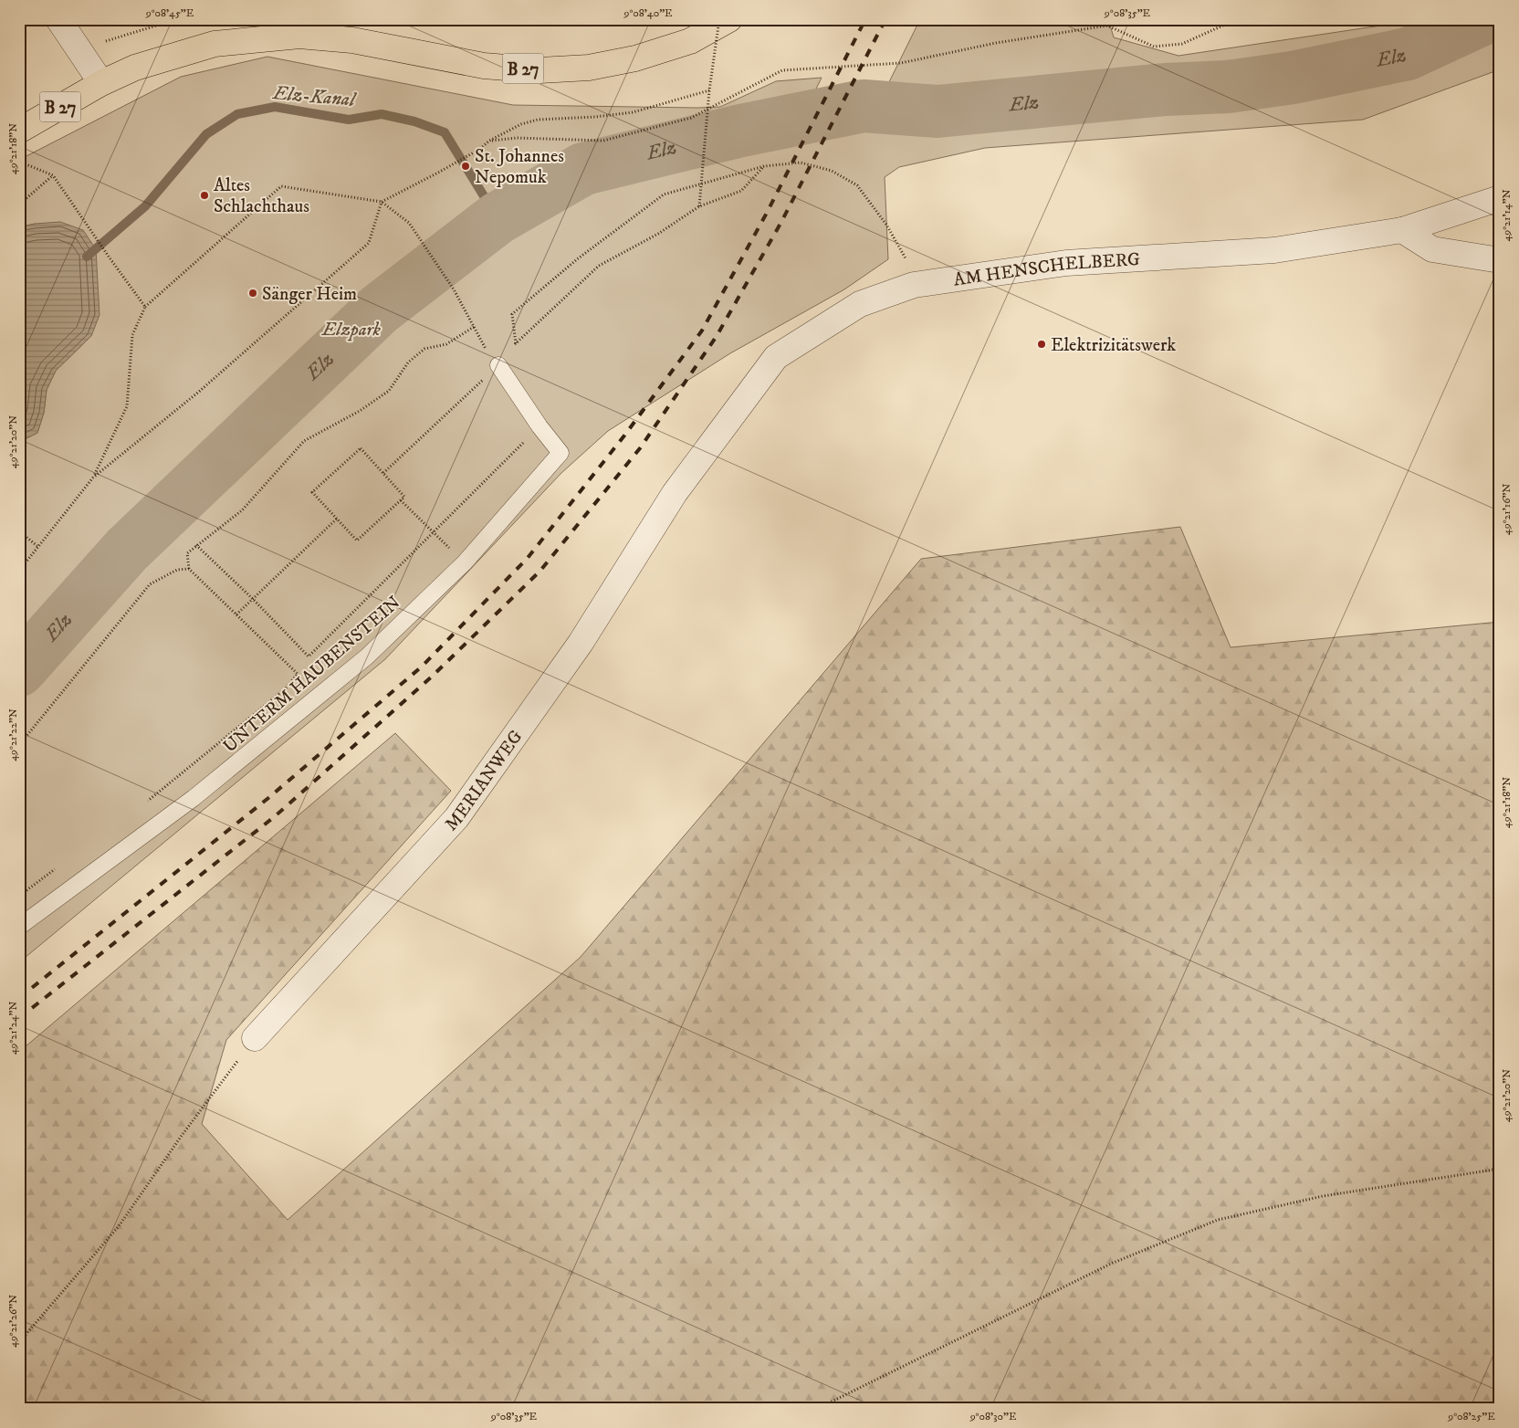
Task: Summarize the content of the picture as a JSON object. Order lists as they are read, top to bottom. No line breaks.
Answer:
{"streets":{"main road":["B 27"],"street":["AM HENSCHELBERG","MERIANWEG"],"lane":["UNTERM HAUBENSTEIN"]},"crossings":[["AM HENSCHELBERG","MERIANWEG"]],"water":["Elz","Elz-Kanal"],"parks":["Elzpark"],"places":["St. Johannes Nepomuk","Altes Schlachthaus","Sänger Heim","Elektrizitätswerk"],"coordinates":["9°08'45\"E","9°08'40\"E","9°08'35\"E","49°21'18\"N","49°21'14\"N","49°21'20\"N","49°21'16\"N","49°21'22\"N","49°21'24\"N","49°21'26\"N","9°08'30\"E","9°08'25\"E"]}
